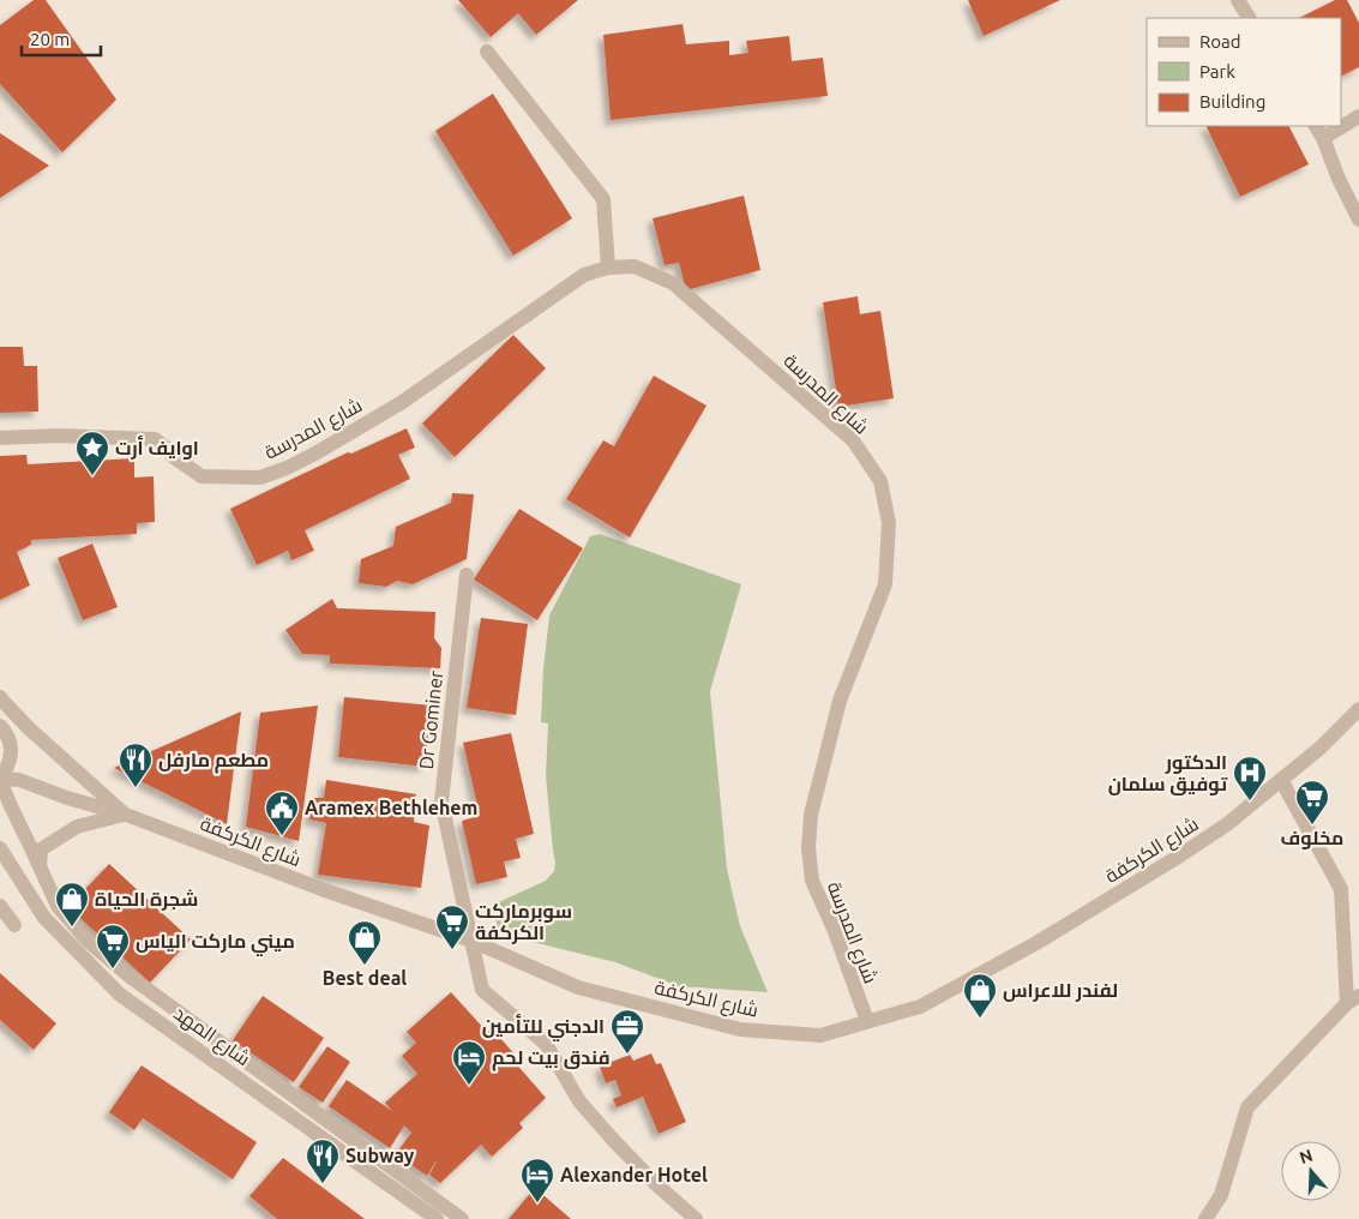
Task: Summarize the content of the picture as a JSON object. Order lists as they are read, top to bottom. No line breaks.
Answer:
{"streets":{"street":["شارع المدرسة","Dr Gominer","شارع الكركفة","شارع المهد"]},"crossings":[["شارع المدرسة","شارع الكركفة"],["Dr Gominer","شارع الكركفة"],["شارع الكركفة","شارع المهد"]],"places":{"place":["اوايف أرت"],"restaurant":["مطعم مارفل","Subway"],"hospital":["الدكتور توفيق سلمان"],"supermarket":["مخلوف","سوبرماركت الكركفة","ميني ماركت الياس"],"public building":["Aramex Bethlehem"],"shop":["شجرة الحياة","Best deal","لفندر للاعراس"],"office":["الدجني للتأمين"],"hotel":["فندق بيت لحم","Alexander Hotel"]},"legend":["Road","Park","Building"],"scale_bar":"20 m","north":"top"}
